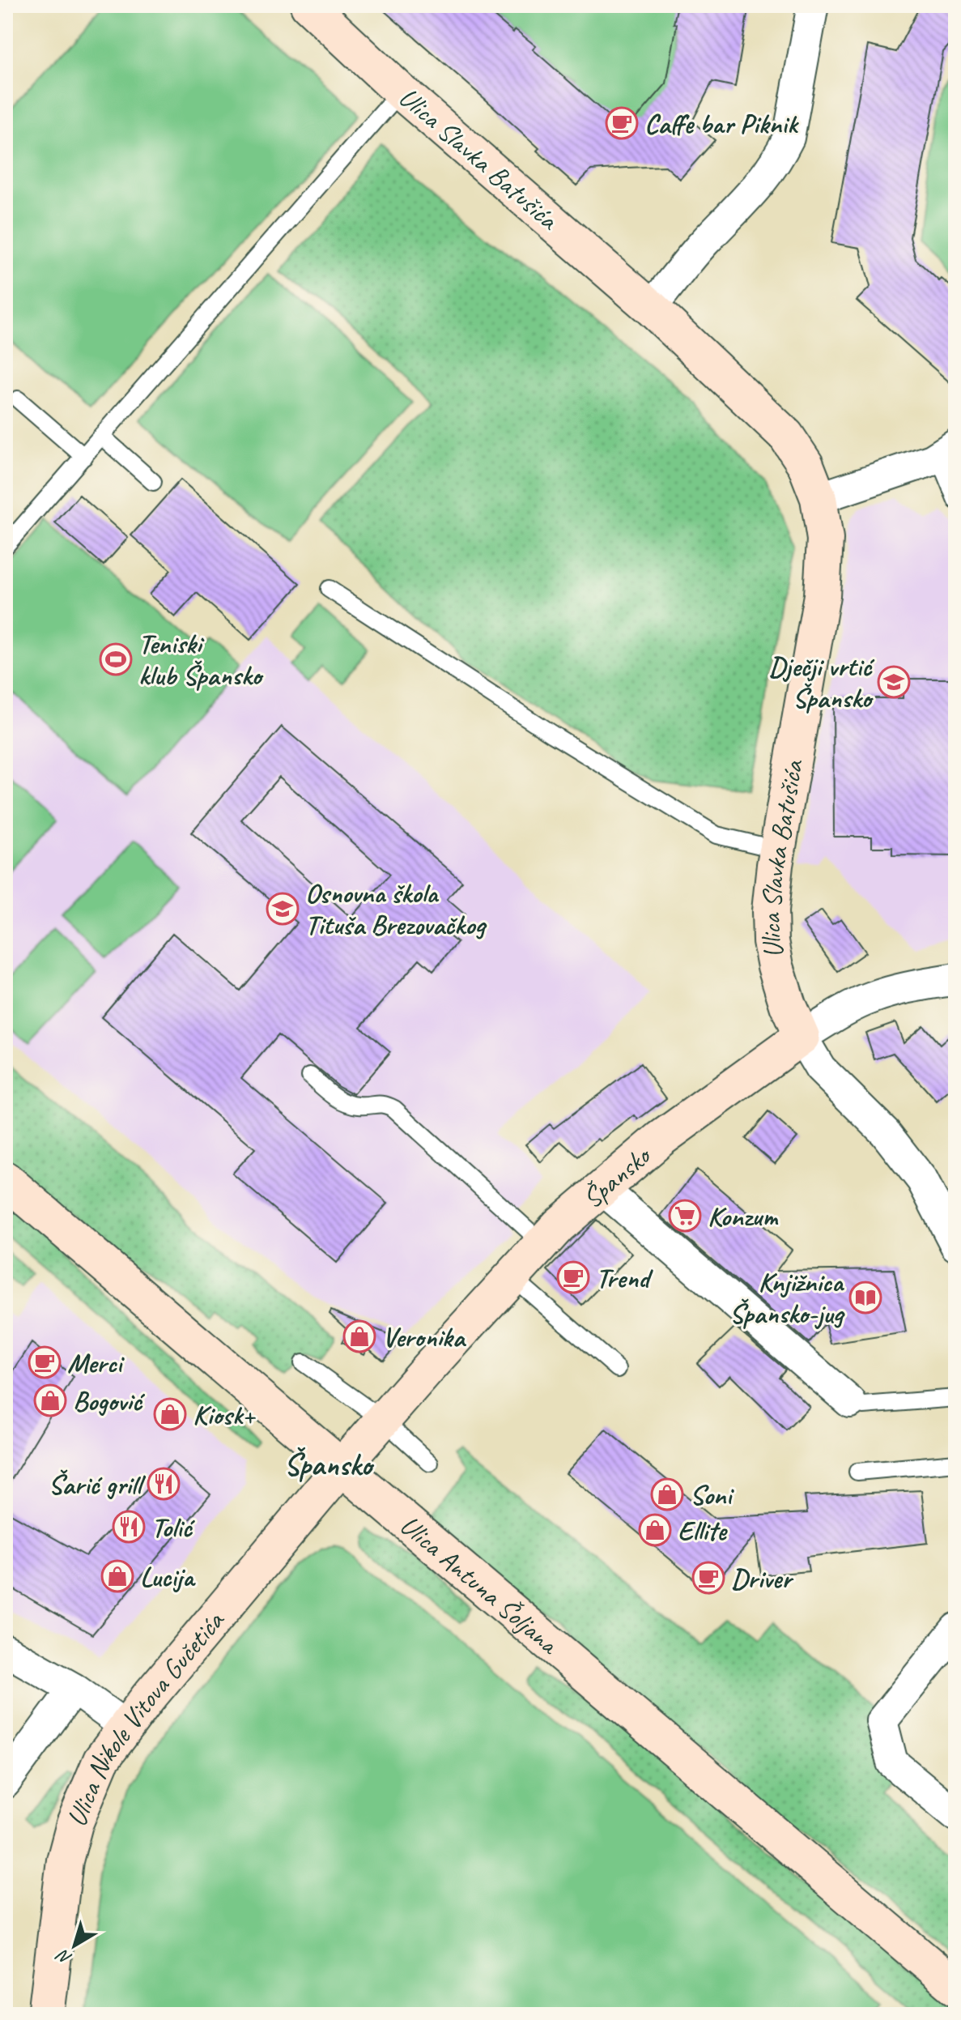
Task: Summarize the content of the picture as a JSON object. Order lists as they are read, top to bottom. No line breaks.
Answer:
{"streets":{"street":["Ulica Slavka Batušića","Špansko","Ulica Antuna Šoljana","Ulica Nikole Vitova Gučetića"]},"crossings":[["Ulica Slavka Batušića","Špansko"],["Špansko","Ulica Antuna Šoljana"],["Špansko","Ulica Nikole Vitova Gučetića"],["Ulica Antuna Šoljana","Ulica Nikole Vitova Gučetića"]],"districts":["Špansko"],"places":{"cafe":["Caffe bar Piknik","Trend","Merci","Driver"],"sports":["Teniski klub Špansko"],"school or university":["Dječji vrtić Špansko","Osnovna škola Tituša Brezovačkog"],"supermarket":["Konzum"],"library":["Knjižnica Špansko-jug"],"shop":["Veronika","Bogović","Kiosk+","Soni","Ellite","Lucija"],"restaurant":["Šarić grill","Tolić"]},"north":"bottom left"}
